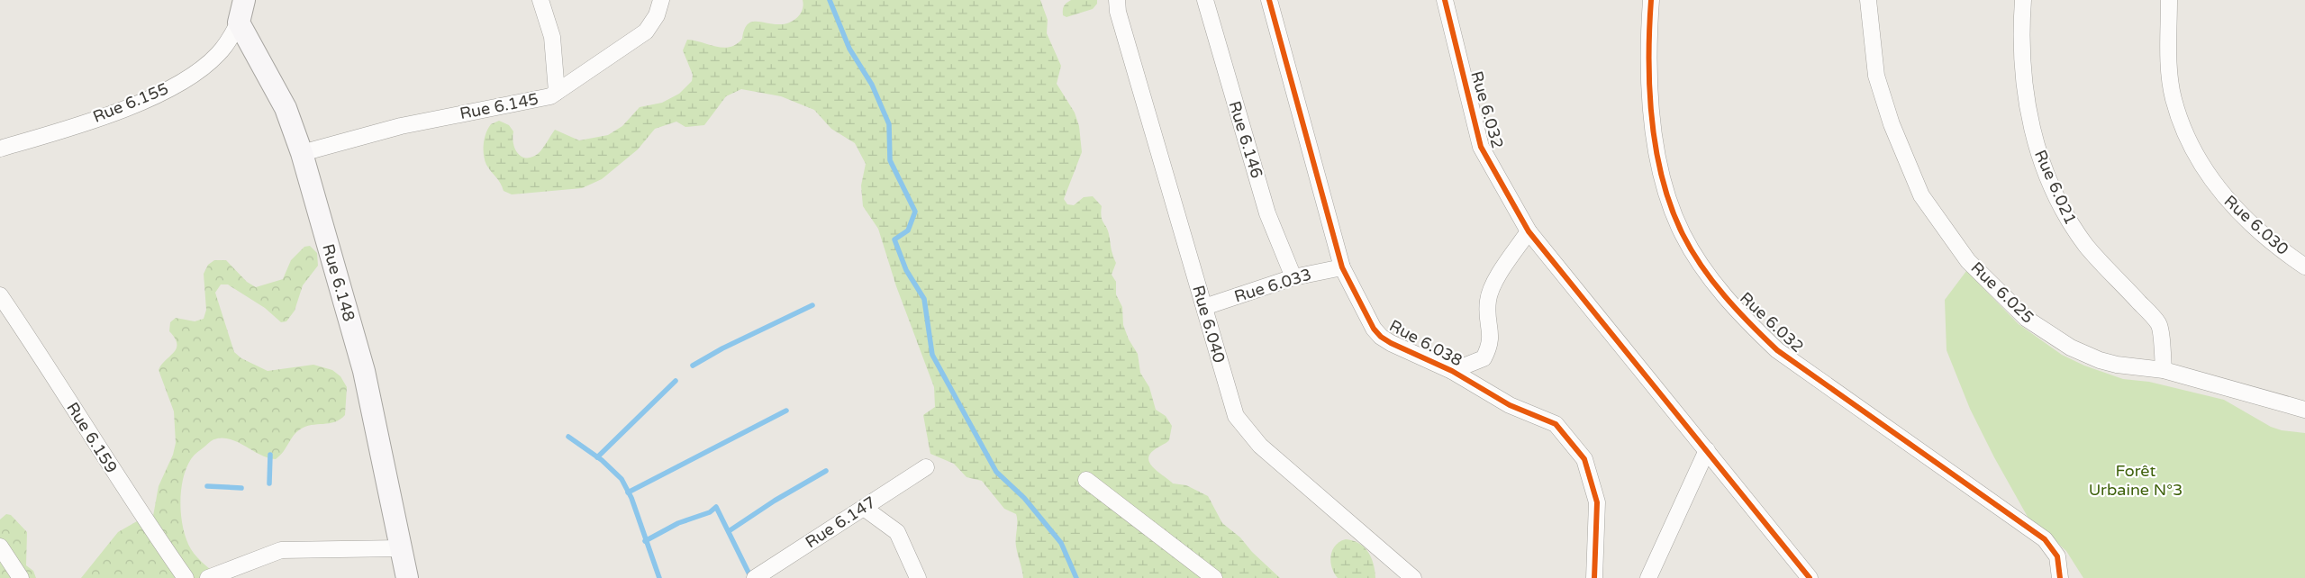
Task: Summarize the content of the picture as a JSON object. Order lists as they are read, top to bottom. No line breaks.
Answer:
{"streets":{"street":["Rue 6.155","Rue 6.145","Rue 6.032","Rue 6.146","Rue 6.021","Rue 6.030","Rue 6.148","Rue 6.033","Rue 6.025","Rue 6.040","Rue 6.038","Rue 6.159","Rue 6.147"]},"crossings":[["Rue 6.155","Rue 6.148"],["Rue 6.145","Rue 6.148"],["Rue 6.146","Rue 6.033"],["Rue 6.021","Rue 6.025"],["Rue 6.033","Rue 6.040"],["Rue 6.033","Rue 6.038"]],"parks":["Forêt Urbaine N°3"]}
